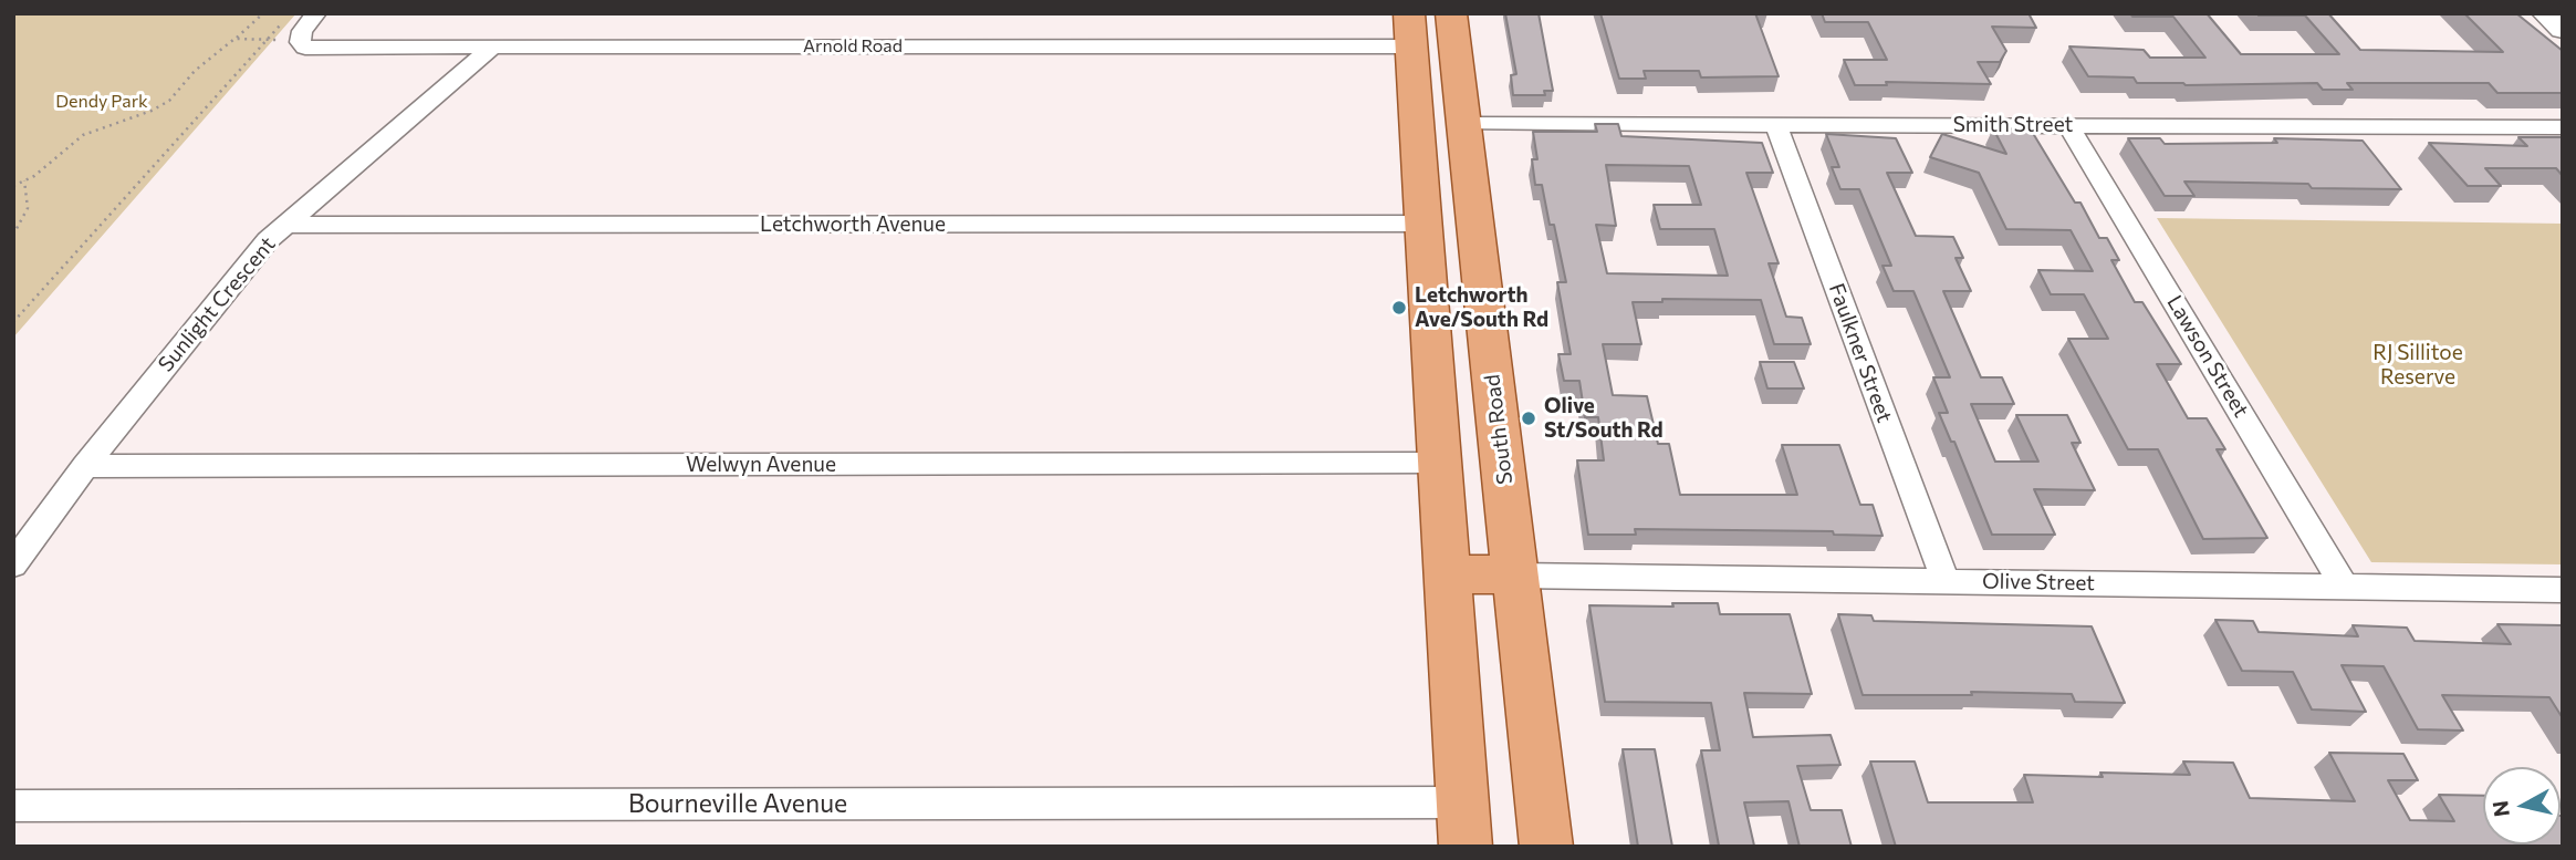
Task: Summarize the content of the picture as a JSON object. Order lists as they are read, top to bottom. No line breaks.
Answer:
{"streets":{"main road":["South Road"],"street":["Arnold Road","Smith Street","Letchworth Avenue","Sunlight Crescent","Faulkner Street","Lawson Street","Welwyn Avenue","Olive Street","Bourneville Avenue"]},"crossings":[["Arnold Road","Sunlight Crescent"],["Smith Street","Faulkner Street"],["Smith Street","Lawson Street"],["Smith Street","South Road"],["Letchworth Avenue","Sunlight Crescent"],["Sunlight Crescent","Welwyn Avenue"],["Faulkner Street","Olive Street"],["Lawson Street","Olive Street"],["South Road","Olive Street"]],"parks":["Dendy Park","RJ Sillitoe Reserve"],"places":["Letchworth Ave/South Rd","Olive St/South Rd"],"north":"left"}
